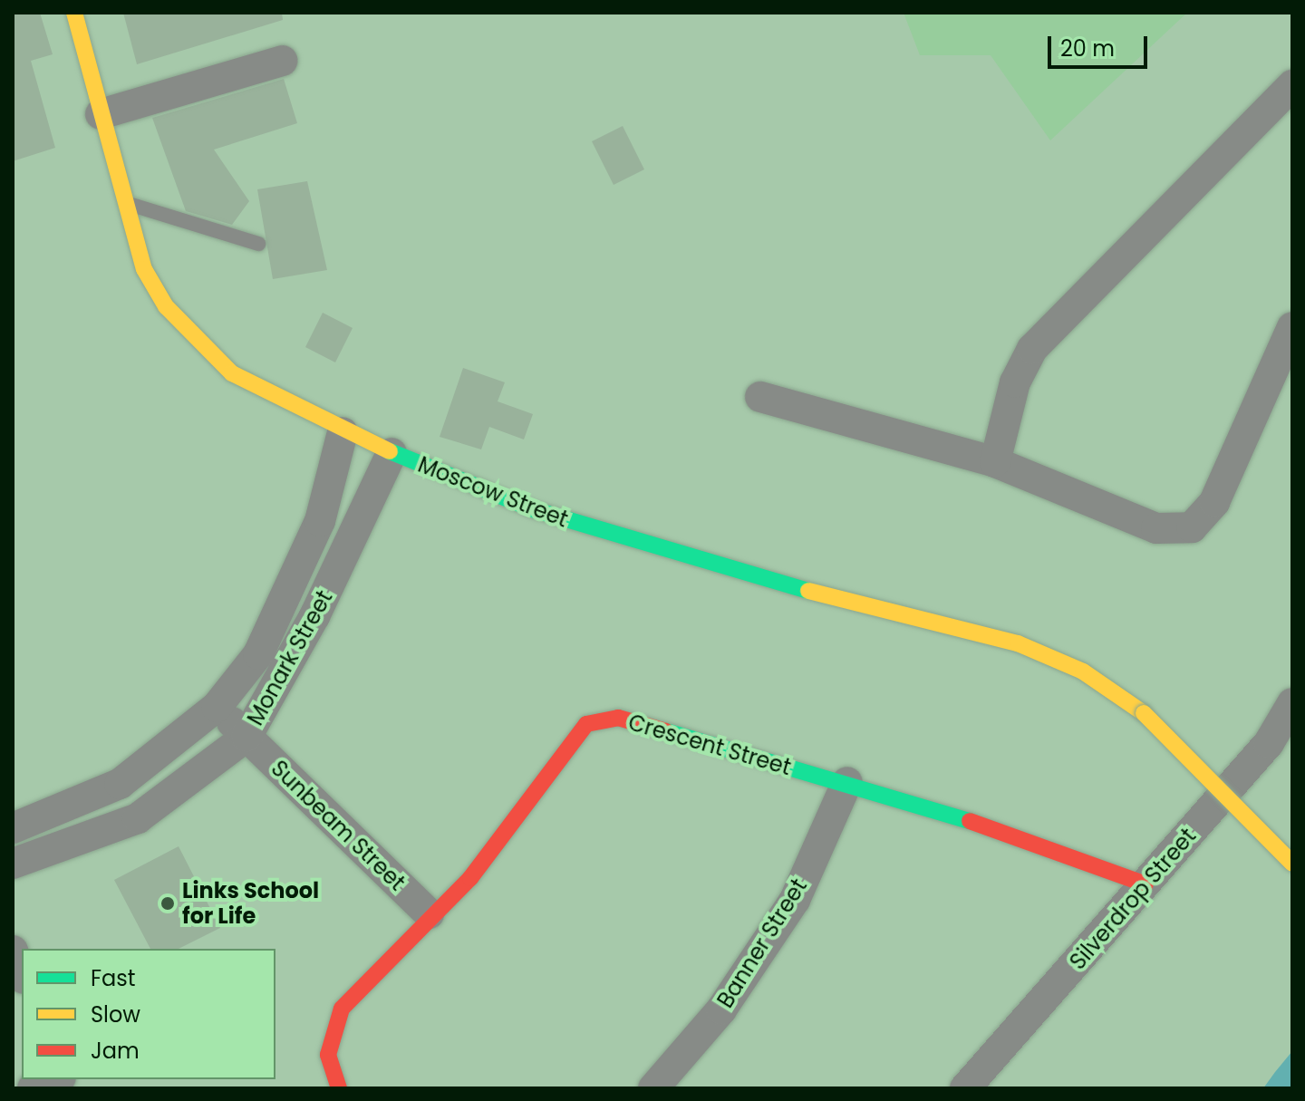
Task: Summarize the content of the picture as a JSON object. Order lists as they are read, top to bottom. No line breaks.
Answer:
{"streets":{"street":["Moscow Street","Monark Street","Crescent Street","Sunbeam Street","Silverdrop Street","Banner Street"]},"crossings":[["Moscow Street","Monark Street"],["Monark Street","Sunbeam Street"],["Crescent Street","Sunbeam Street"],["Crescent Street","Silverdrop Street"],["Crescent Street","Banner Street"]],"places":["Links School for Life"],"legend":["Fast","Slow","Jam"],"scale_bar":"20 m"}
